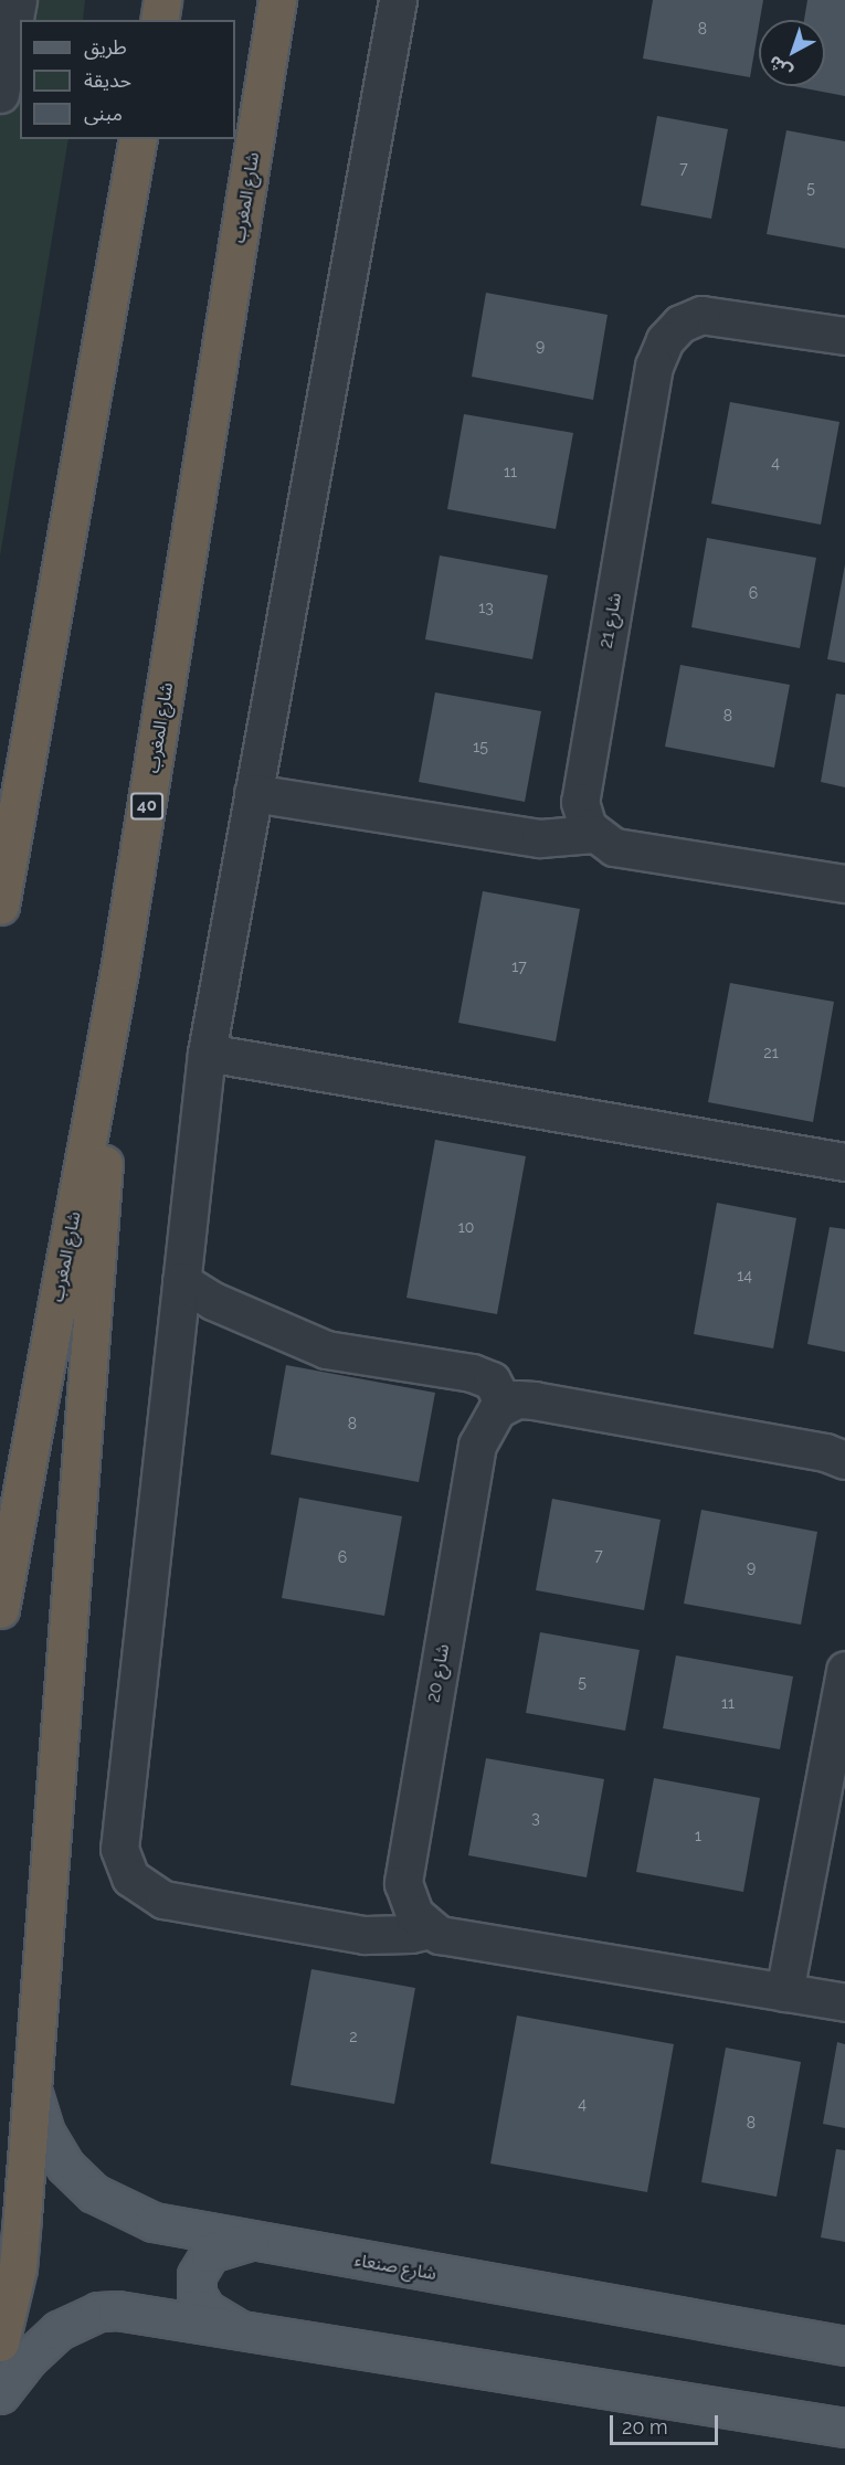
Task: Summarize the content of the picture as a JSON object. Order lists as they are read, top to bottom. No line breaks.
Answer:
{"streets":{"highway":["شارع المغرب","40"],"main road":["شارع صنعاء"],"street":["شارع 21","شارع 20"]},"house_numbers":["8","7","5","9","4","11","6","13","8","15","17","21","10","14","8","7","6","9","5","11","3","1","2","4","8"],"legend":["طريق","حديقة","مبنى"],"scale_bar":"20 m","north":"bottom left"}
